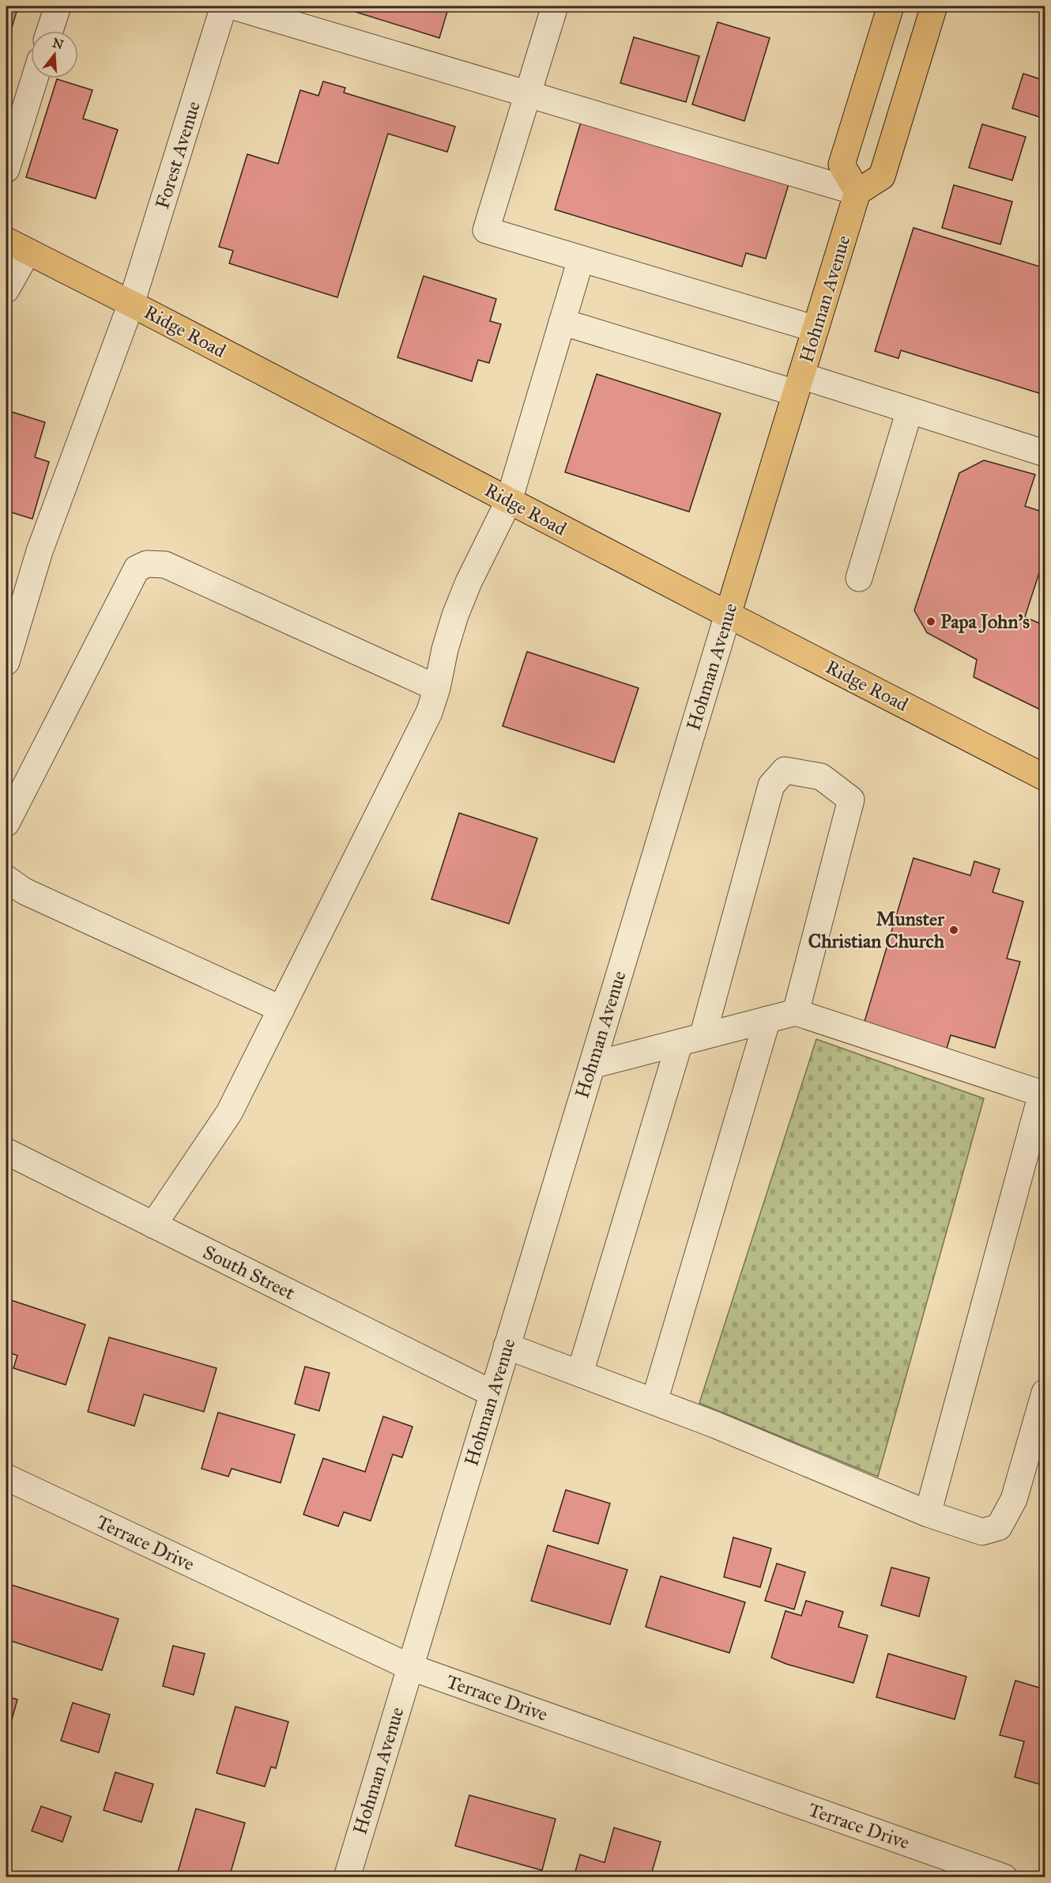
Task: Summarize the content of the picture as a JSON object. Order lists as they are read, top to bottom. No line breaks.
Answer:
{"streets":{"main road":["Hohman Avenue","Ridge Road"],"street":["Forest Avenue","South Street","Terrace Drive"]},"crossings":[["Forest Avenue","Ridge Road"],["Hohman Avenue","Ridge Road"],["Hohman Avenue","South Street"],["Hohman Avenue","Terrace Drive"]],"places":["Papa John's","Munster Christian Church"],"north":"top"}
